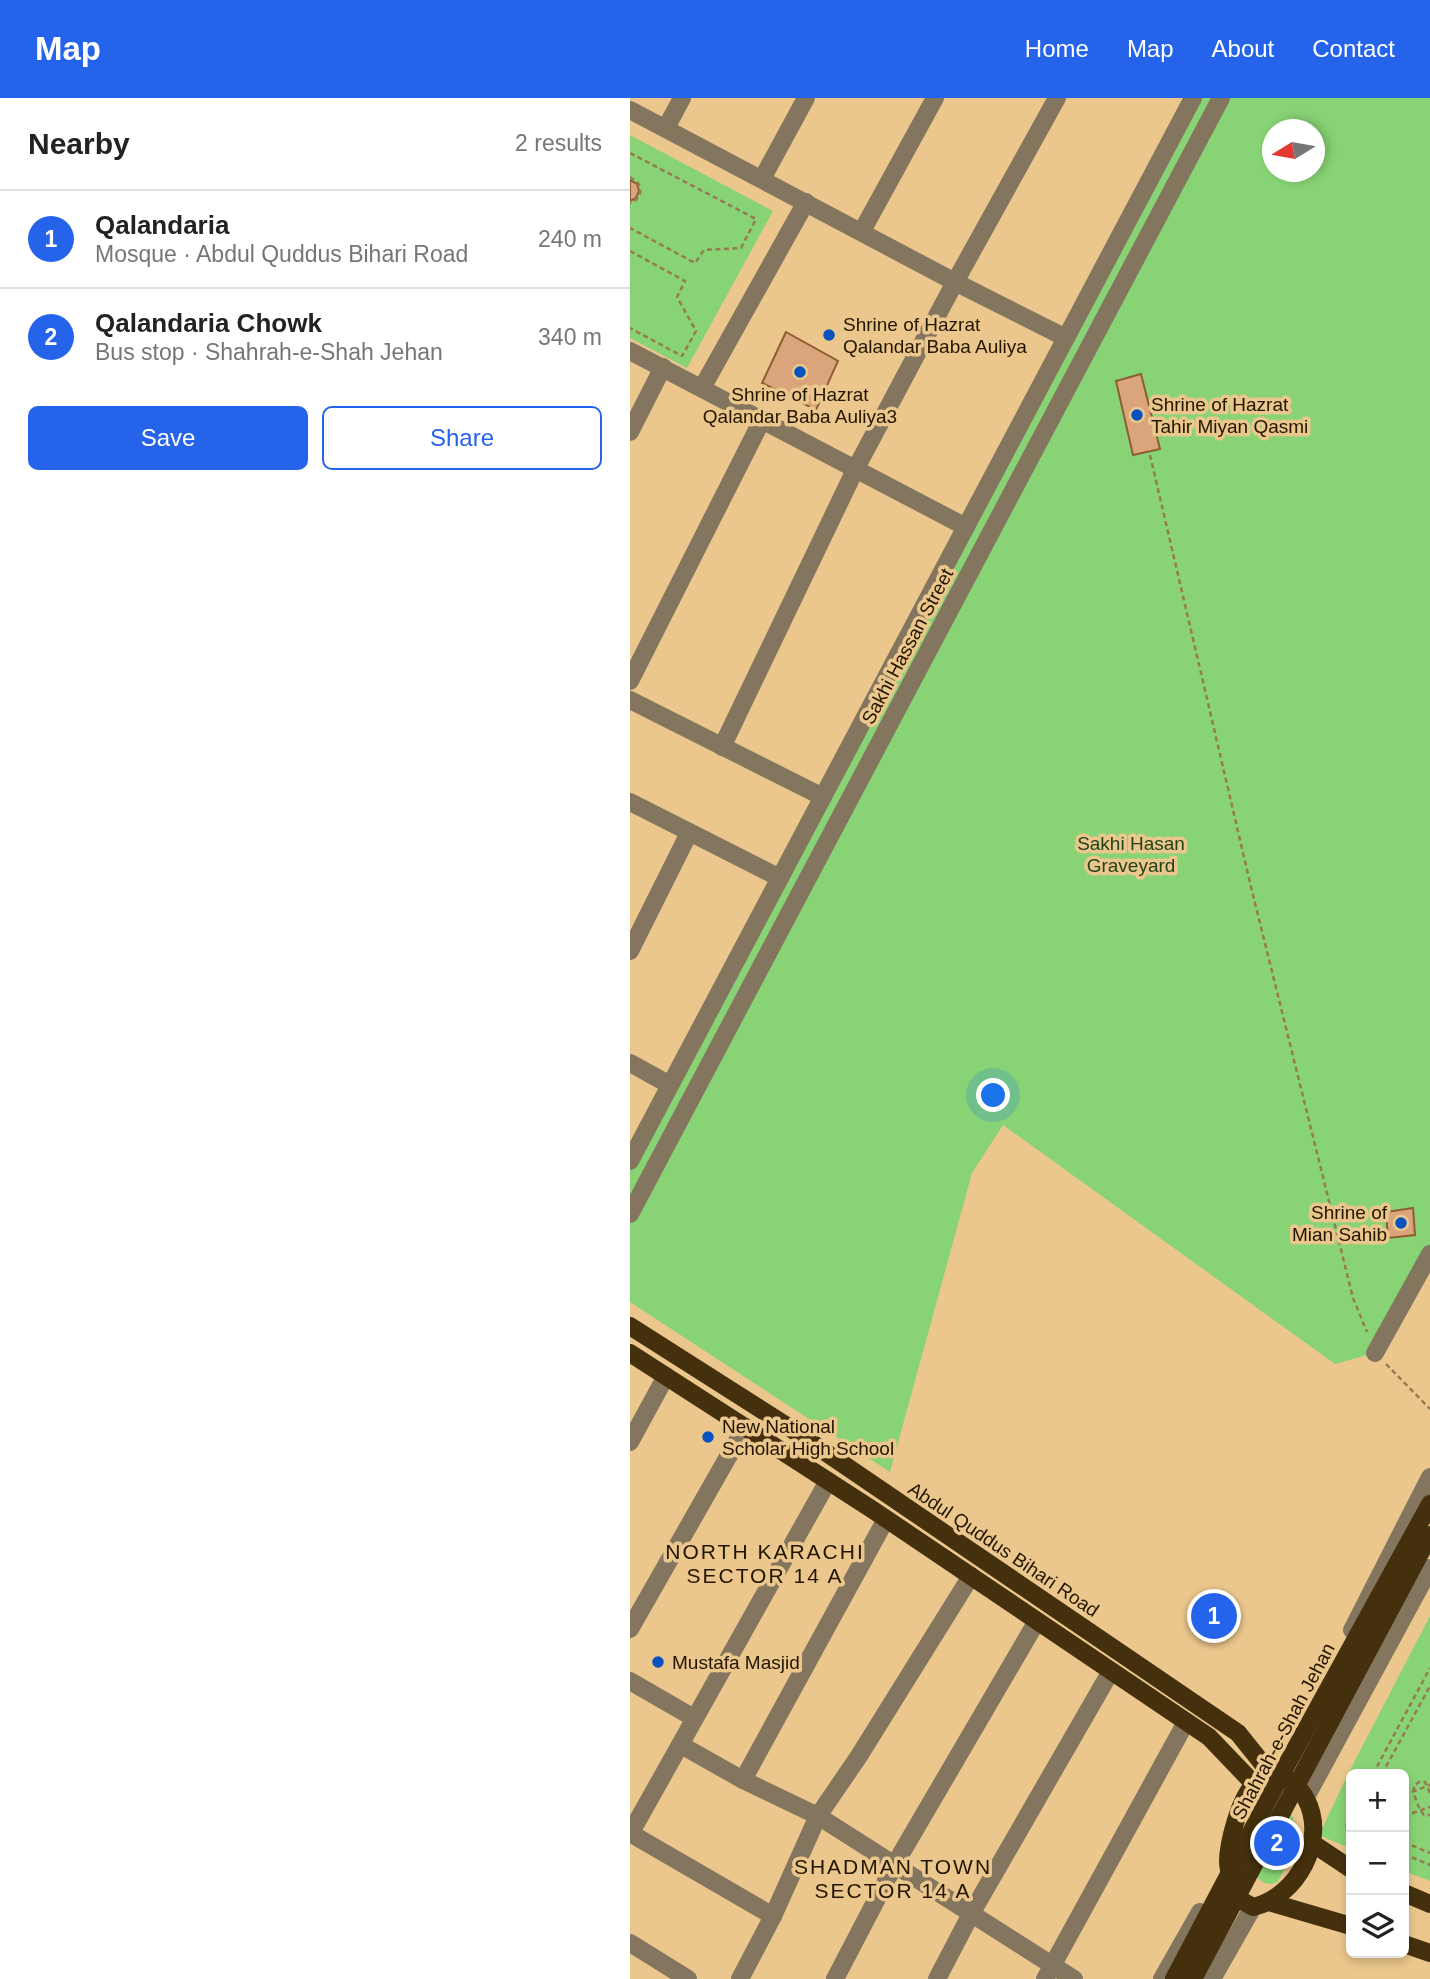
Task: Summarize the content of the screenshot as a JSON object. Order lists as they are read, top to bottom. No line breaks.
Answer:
{"streets":{"main road":["Abdul Quddus Bihari Road","Shahrah-e-Shah Jehan"],"street":["Sakhi Hassan Street"]},"districts":["NORTH KARACHI SECTOR 14 A","SHADMAN TOWN SECTOR 14 A"],"parks":["Sakhi Hasan Graveyard"],"places":["Shrine of Hazrat Qalandar Baba Auliya","Shrine of Hazrat Qalandar Baba Auliya3","Shrine of Hazrat Tahir Miyan Qasmi","Shrine of Mian Sahib","New National Scholar High School","Mustafa Masjid"],"north":"left","page":{"header":"Map","nav":["Home","Map","About","Contact"],"heading":["Nearby","2 results"],"list":[{"mark":"1","name":"Qalandaria","note":"Mosque · Abdul Quddus Bihari Road","value":"240 m"},{"mark":"2","name":"Qalandaria Chowk","note":"Bus stop · Shahrah-e-Shah Jehan","value":"340 m"}],"buttons":["Save","Share"],"pins":["1","2"],"map_buttons":["+","−"]}}
